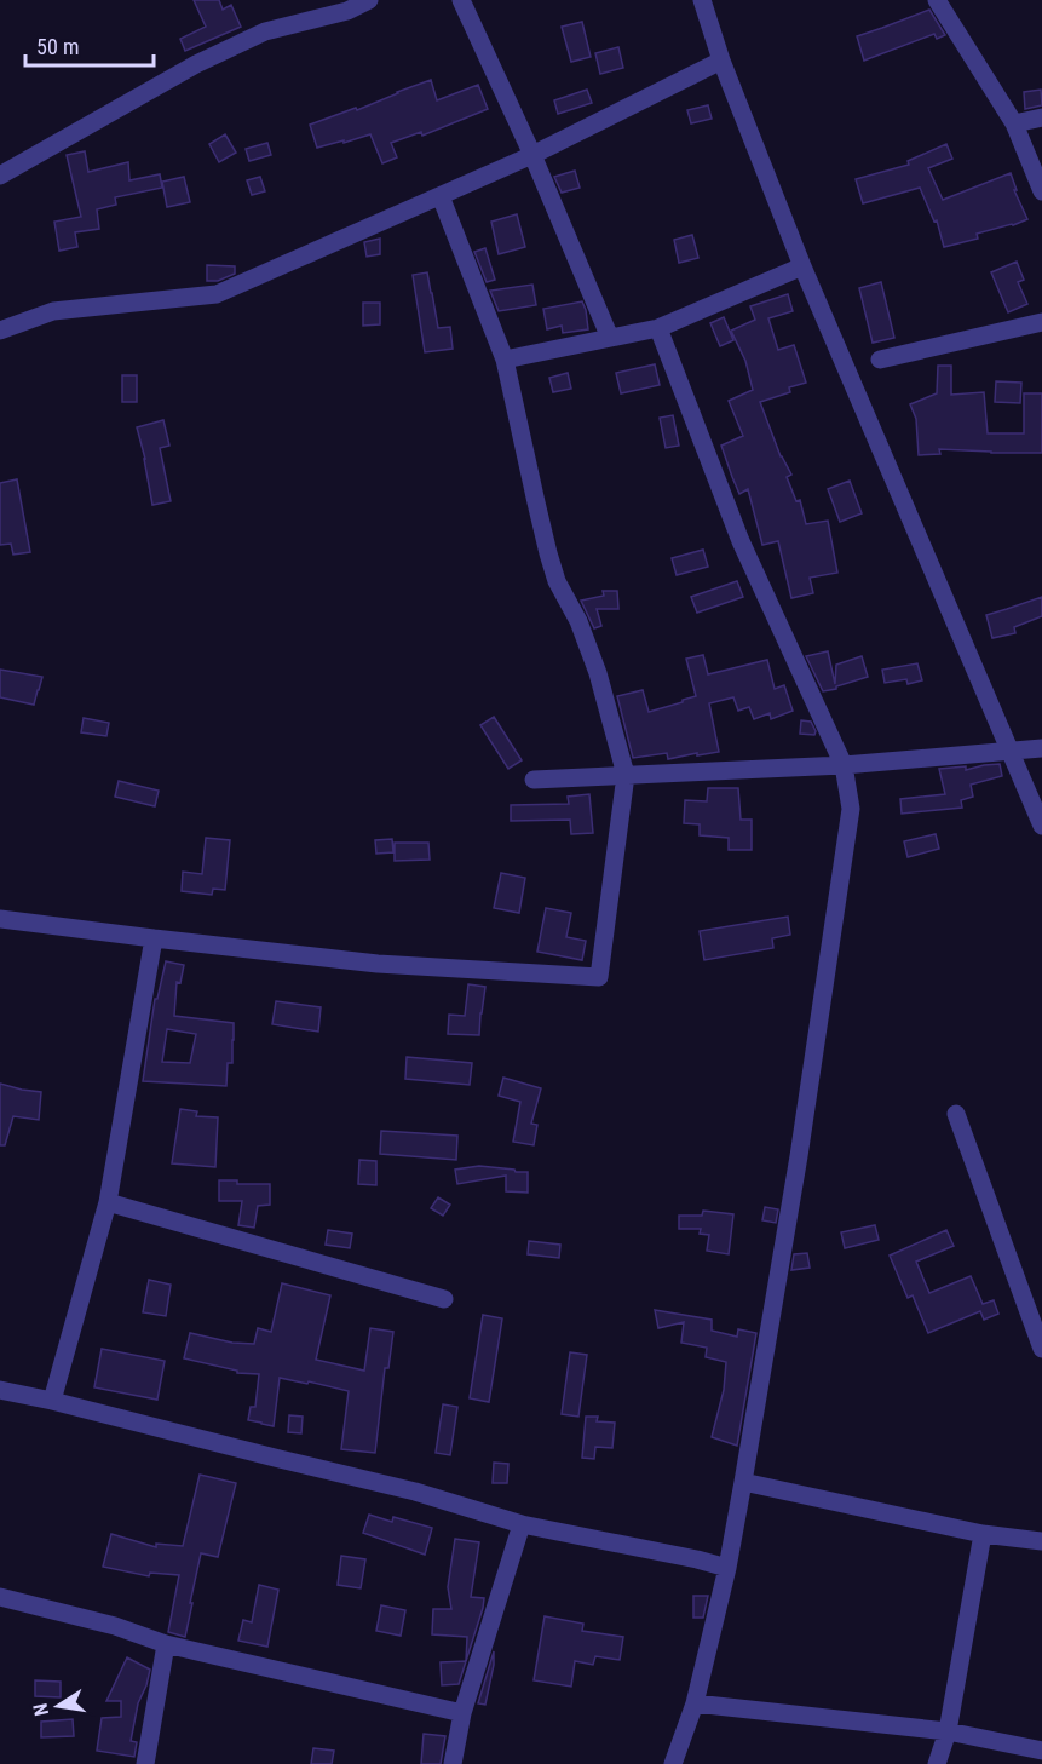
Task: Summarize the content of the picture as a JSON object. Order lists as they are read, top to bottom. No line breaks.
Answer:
{"scale_bar":"50 m","north":"left"}
